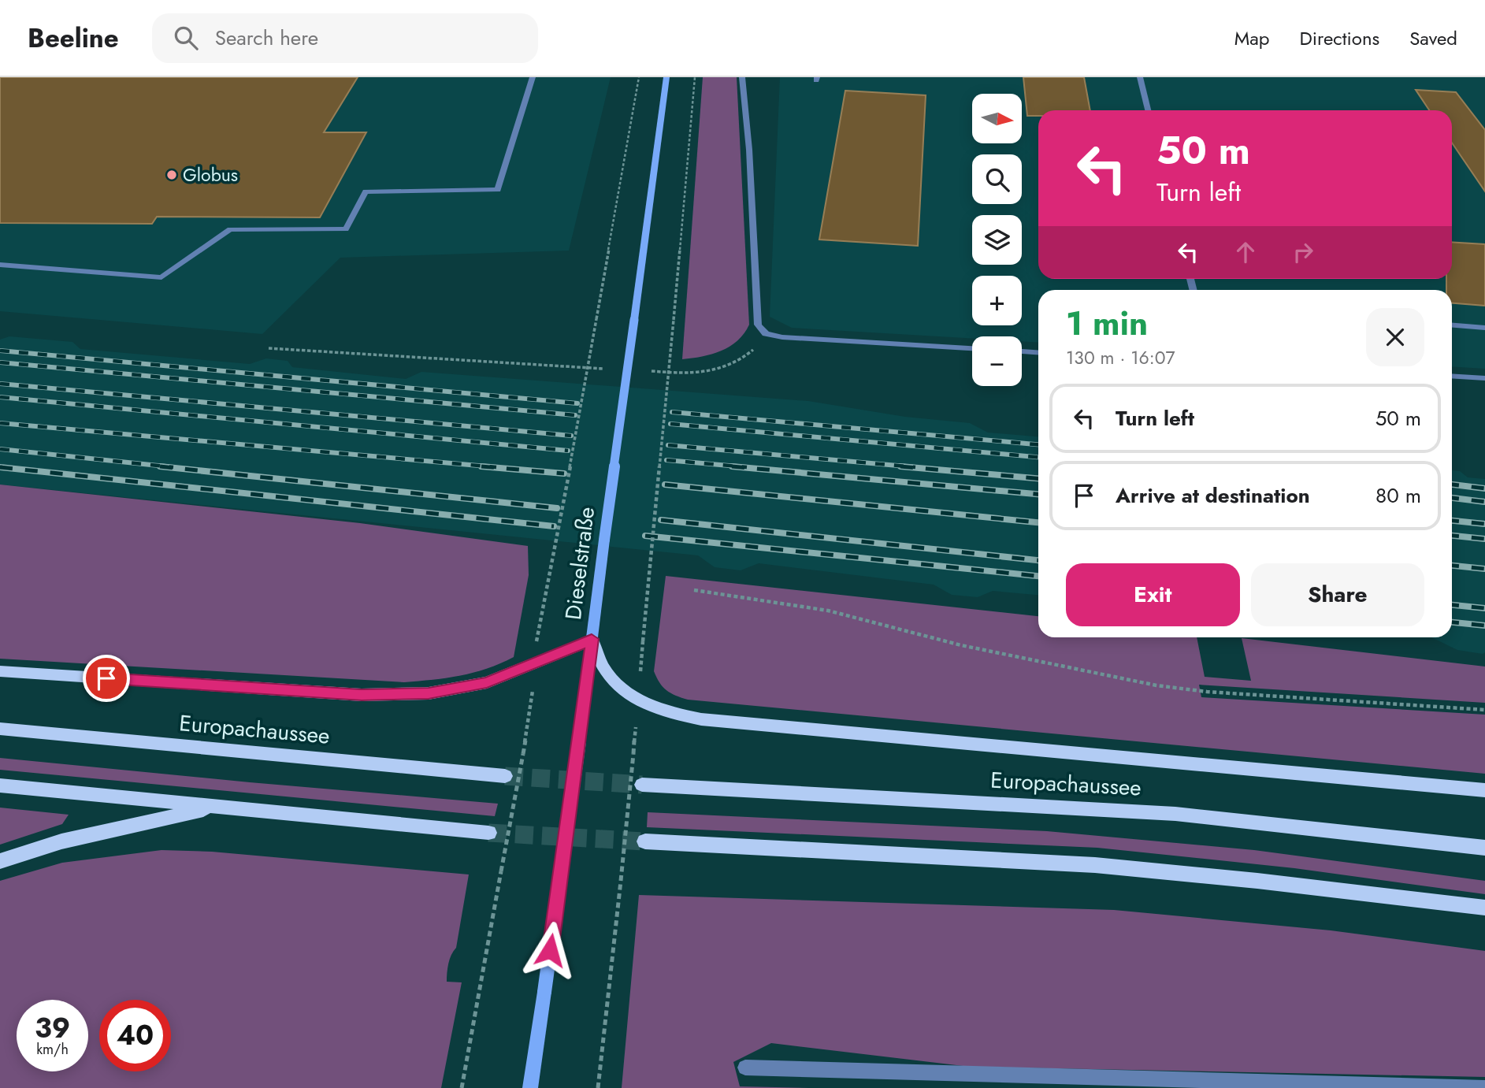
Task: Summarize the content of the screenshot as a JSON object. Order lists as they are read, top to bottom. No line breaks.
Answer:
{"streets":{"main road":["Europachaussee"],"street":["Dieselstraße"]},"places":["Globus"],"north":"right","page":{"header":"Beeline","search":"Search here","nav":["Map","Directions","Saved"],"map_buttons":["+","−"],"turn":["50 m","Turn left"],"heading":["1 min","130 m · 16:07"],"list":[{"name":"Turn left","value":"50 m"},{"name":"Arrive at destination","value":"80 m"}],"buttons":["Exit","Share"],"speed":"39 km/h","limit":"40"}}
